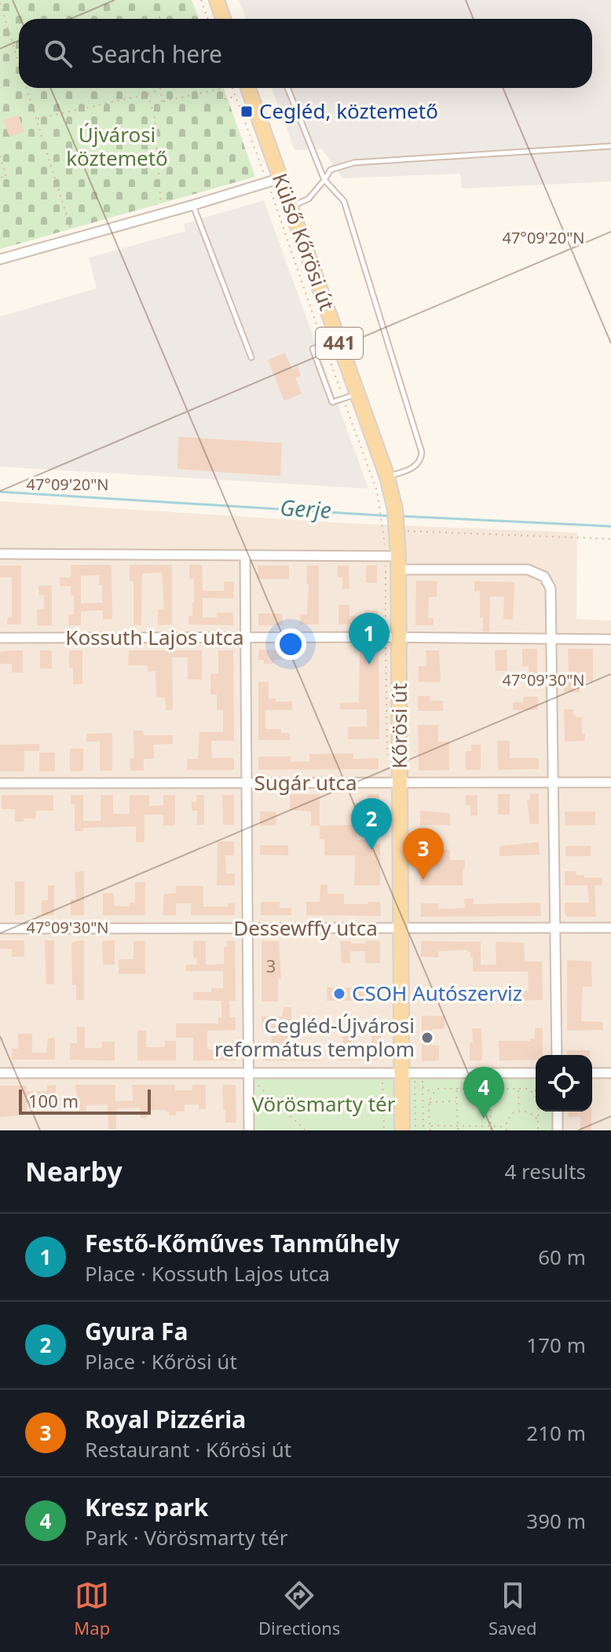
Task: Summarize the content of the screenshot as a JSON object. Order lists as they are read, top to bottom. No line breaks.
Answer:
{"streets":{"main road":["Külső Kőrösi út","441","Kőrösi út"],"street":["Kossuth Lajos utca","Sugár utca","Dessewffy utca"]},"crossings":[["Külső Kőrösi út","Kőrösi út"],["Kossuth Lajos utca","Kőrösi út"],["Kőrösi út","Sugár utca"],["Kőrösi út","Dessewffy utca"]],"water":["Gerje"],"parks":["Újvárosi köztemető","Vörösmarty tér"],"places":{"transit":["Cegléd, köztemető"],"other":["CSOH Autószerviz","Cegléd-Újvárosi református templom"]},"house_numbers":["3"],"scale_bar":"100 m","page":{"search":"Search here","pins":["1","2","3","4"],"scale":"100 m","heading":["Nearby","4 results"],"list":[{"mark":"1","name":"Festő-Kőműves Tanműhely","note":"Place · Kossuth Lajos utca","value":"60 m"},{"mark":"2","name":"Gyura Fa","note":"Place · Kőrösi út","value":"170 m"},{"mark":"3","name":"Royal Pizzéria","note":"Restaurant · Kőrösi út","value":"210 m"},{"mark":"4","name":"Kresz park","note":"Park · Vörösmarty tér","value":"390 m"}],"nav":["Map","Directions","Saved"]},"coordinates":["47°09'20\"N","47°09'30\"N"]}
